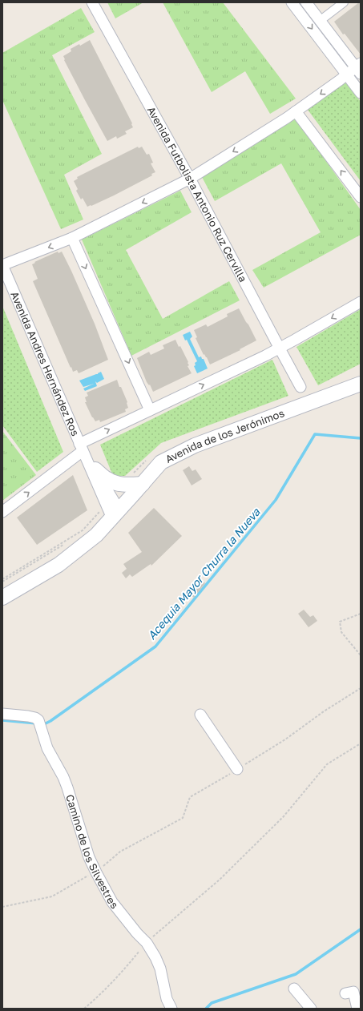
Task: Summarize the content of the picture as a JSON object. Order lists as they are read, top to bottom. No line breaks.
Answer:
{"streets":{"main road":["Avenida de los Jerónimos"],"street":["Avenida Futbolista Antonio Ruz Cervilla","Avenida Andres Hernández Ros","Camino de los Silvestres"]},"crossings":[["Avenida Andres Hernández Ros","Avenida de los Jerónimos"]],"water":["Acequia Mayor Churra la Nueva"]}
